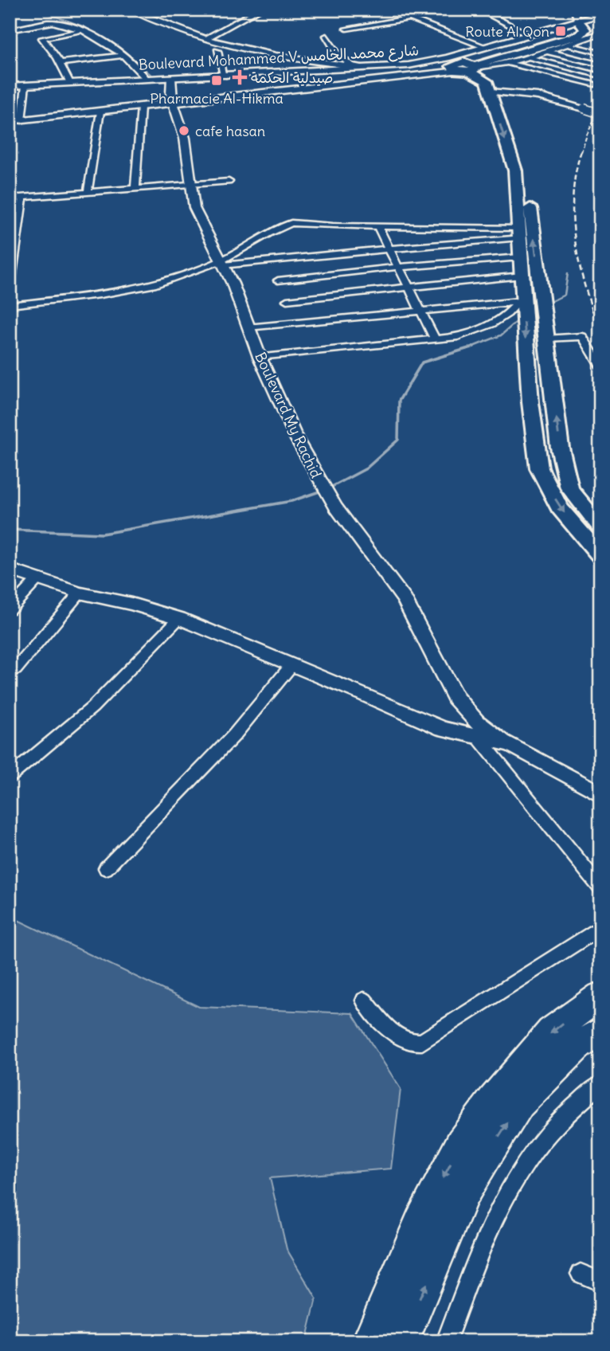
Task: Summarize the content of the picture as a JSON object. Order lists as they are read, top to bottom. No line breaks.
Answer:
{"streets":{"main road":["Boulevard Mohammed V شارع محمد الخامس"],"street":["Boulevard My Rachid"]},"crossings":[["Boulevard Mohammed V شارع محمد الخامس","Boulevard My Rachid"]],"places":{"transit":["Route Al Qon","Pharmacie Al-Hikma"],"health":["صيدلية الحكمة"],"other":["cafe hasan"]}}
